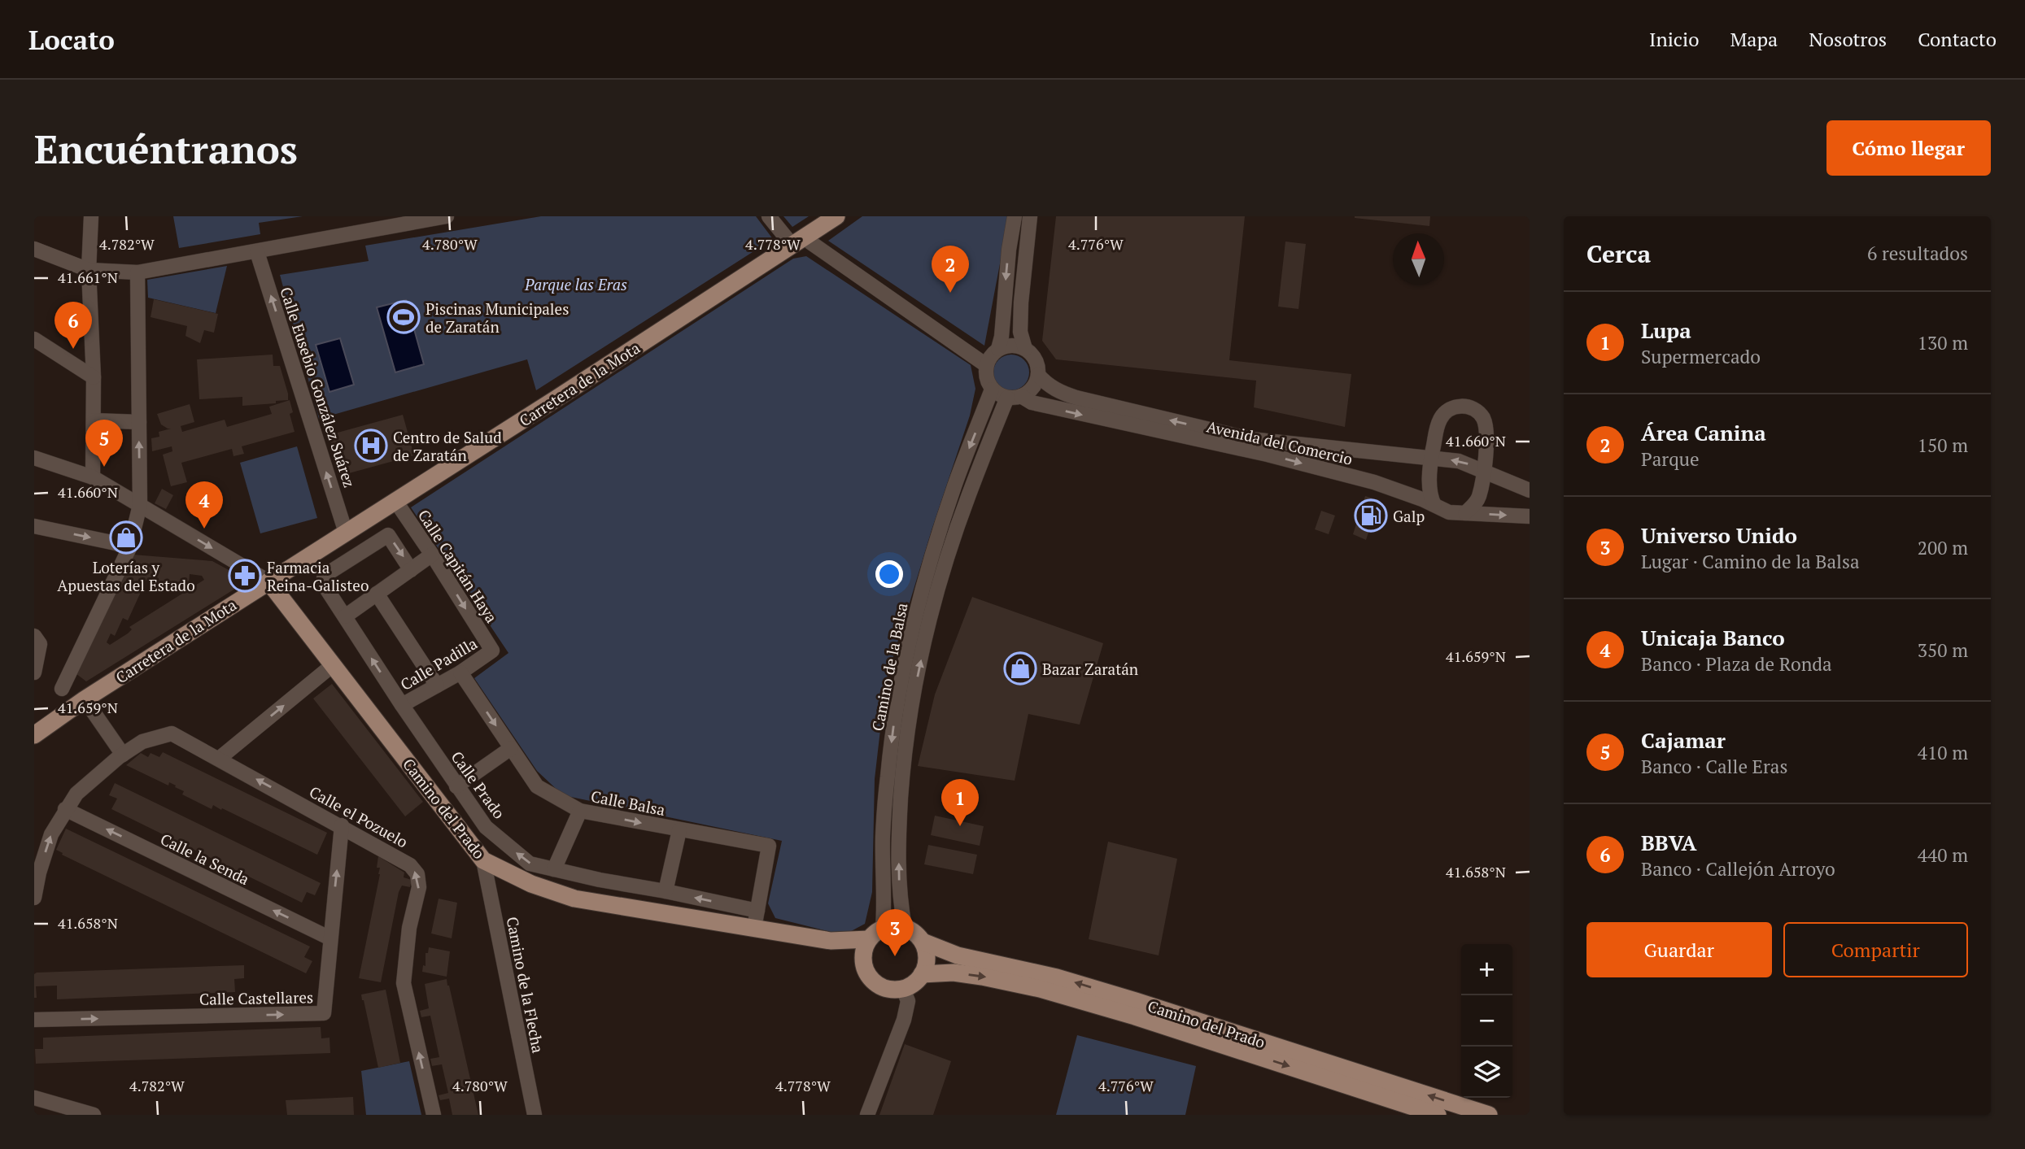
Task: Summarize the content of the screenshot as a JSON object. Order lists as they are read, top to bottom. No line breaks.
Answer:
{"streets":{"main road":["Carretera de la Mota","Camino del Prado"],"street":["Calle Eusebio González Suárez","Avenida del Comercio","Calle Capitán Haya","Calle Padilla","Camino de la Balsa","Calle Prado","Calle Balsa","Calle el Pozuelo","Calle la Senda","Camino de la Flecha","Calle Castellares"]},"crossings":[["Carretera de la Mota","Calle Eusebio González Suárez"],["Carretera de la Mota","Calle Capitán Haya"],["Carretera de la Mota","Camino del Prado"],["Avenida del Comercio","Camino de la Balsa"],["Calle Capitán Haya","Calle Padilla"],["Calle Padilla","Calle Prado"],["Calle Padilla","Calle Balsa"],["Camino de la Balsa","Camino del Prado"],["Calle Prado","Calle Balsa"],["Calle Balsa","Camino del Prado"],["Camino del Prado","Camino de la Flecha"],["Calle el Pozuelo","Calle Castellares"],["Calle la Senda","Calle Castellares"]],"one_way":["Calle Eusebio González Suárez","Calle Balsa","Calle el Pozuelo","Calle la Senda"],"parks":["Parque las Eras"],"places":{"sports":["Piscinas Municipales de Zaratán"],"hospital":["Centro de Salud de Zaratán"],"fuel station":["Galp"],"shop":["Loterías y Apuestas del Estado","Bazar Zaratán"],"pharmacy":["Farmacia Reina-Galisteo"]},"north":"top","page":{"header":"Locato","nav":["Inicio","Mapa","Nosotros","Contacto"],"buttons":["Cómo llegar",["Guardar","Compartir"]],"title":"Encuéntranos","heading":["Cerca","6 resultados"],"pins":["2","6","5","4","1","3"],"list":[{"mark":"1","name":"Lupa","note":"Supermercado","value":"130 m"},{"mark":"2","name":"Área Canina","note":"Parque","value":"150 m"},{"mark":"3","name":"Universo Unido","note":"Lugar · Camino de la Balsa","value":"200 m"},{"mark":"4","name":"Unicaja Banco","note":"Banco · Plaza de Ronda","value":"350 m"},{"mark":"5","name":"Cajamar","note":"Banco · Calle Eras","value":"410 m"},{"mark":"6","name":"BBVA","note":"Banco · Callejón Arroyo","value":"440 m"}],"map_buttons":["+","−"]},"coordinates":["4.782°W","4.780°W","4.778°W","4.776°W","41.661°N","41.660°N","41.659°N","41.658°N"]}
